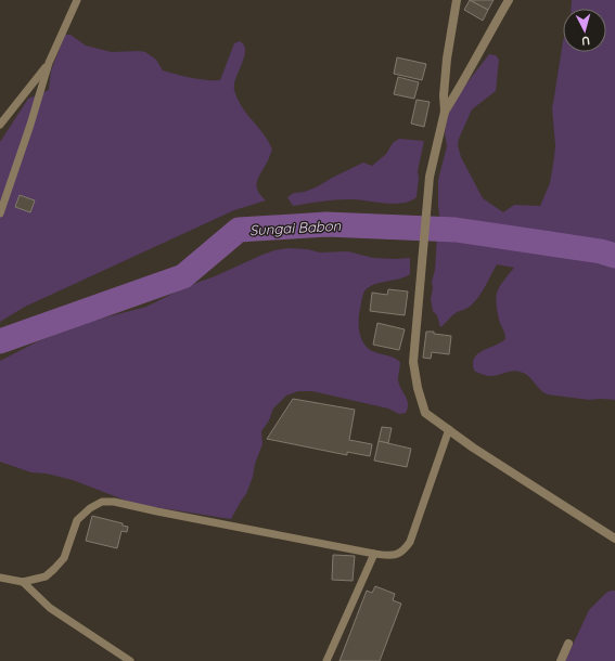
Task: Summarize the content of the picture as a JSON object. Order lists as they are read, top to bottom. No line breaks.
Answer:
{"water":["Sungai Babon"],"north":"bottom"}
